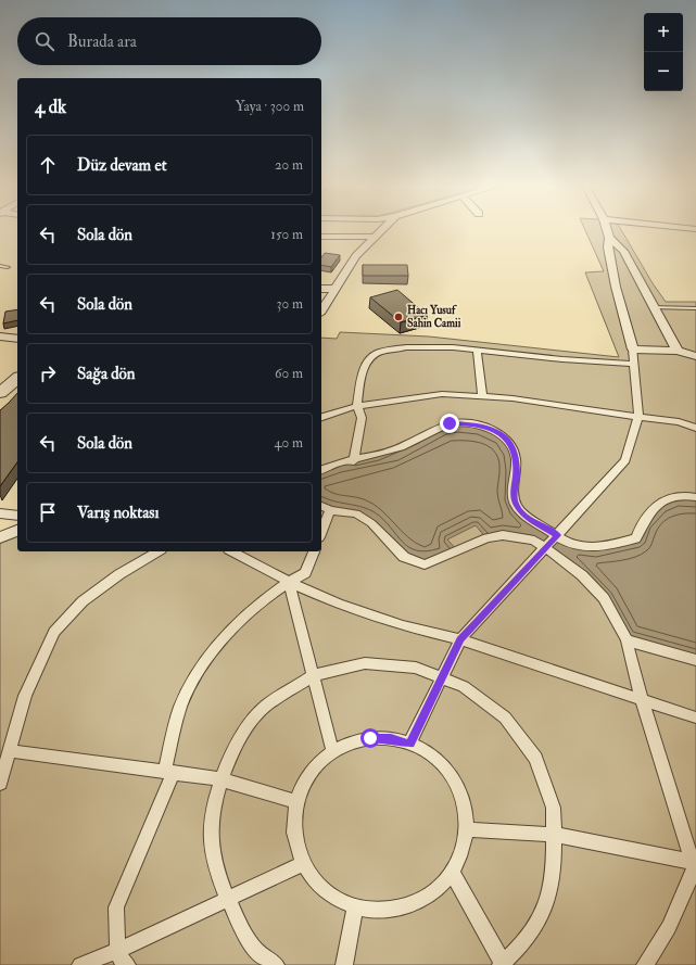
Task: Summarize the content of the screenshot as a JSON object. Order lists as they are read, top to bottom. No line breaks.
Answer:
{"places":["Hacı Yusuf Sahin Camii"],"page":{"map_buttons":["+","−"],"search":"Burada ara","heading":["4 dk","Yaya · 300 m"],"list":[["Düz devam et","20 m"],["Sola dön","150 m"],["Sola dön","30 m"],["Sağa dön","60 m"],["Sola dön","40 m"],"Varış noktası"]}}
